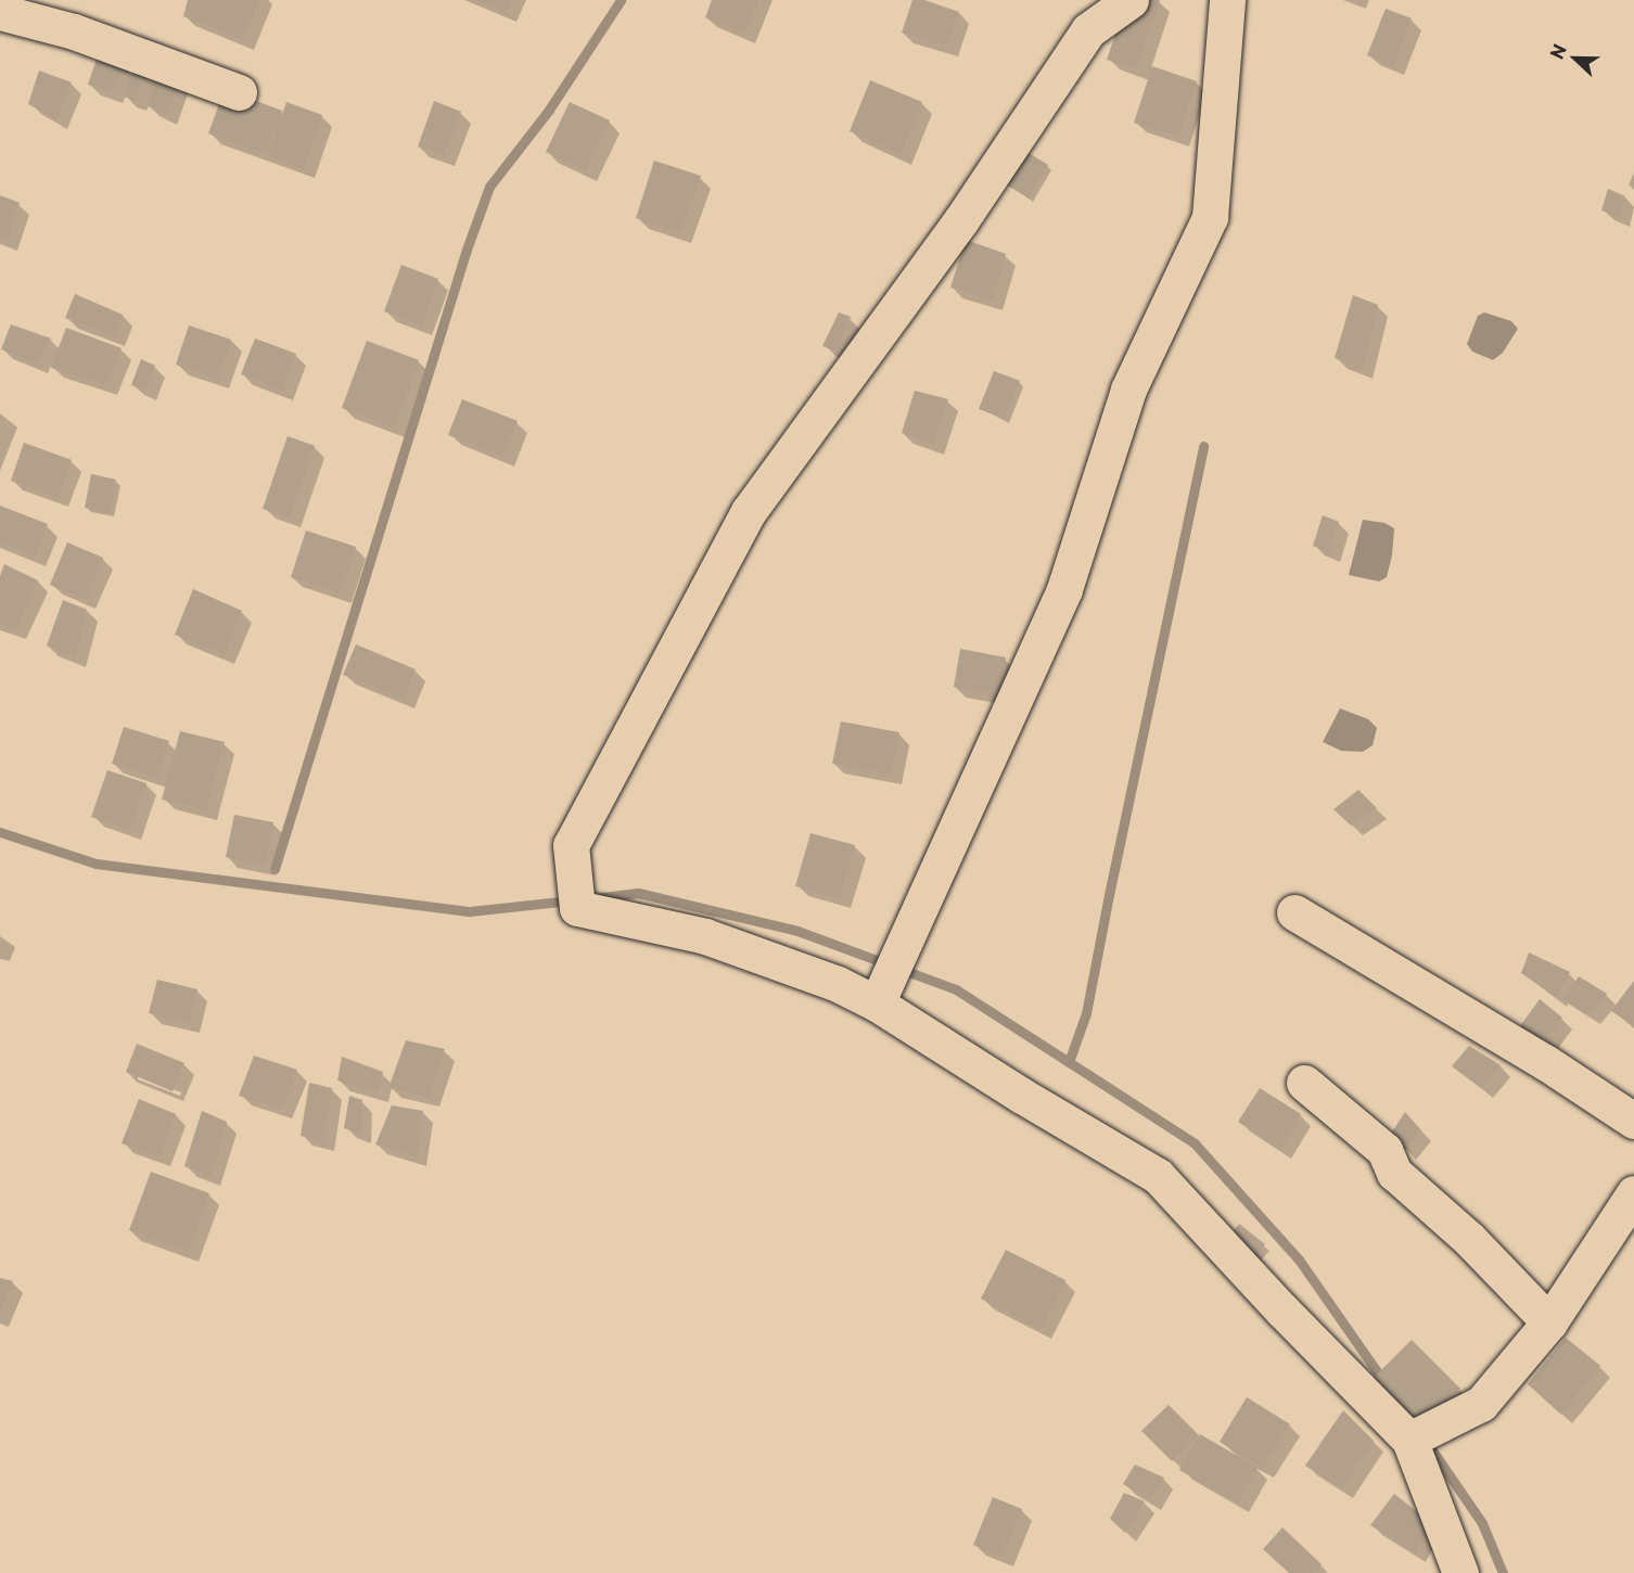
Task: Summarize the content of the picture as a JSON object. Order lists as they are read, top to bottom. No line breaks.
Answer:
{"north":"left"}
